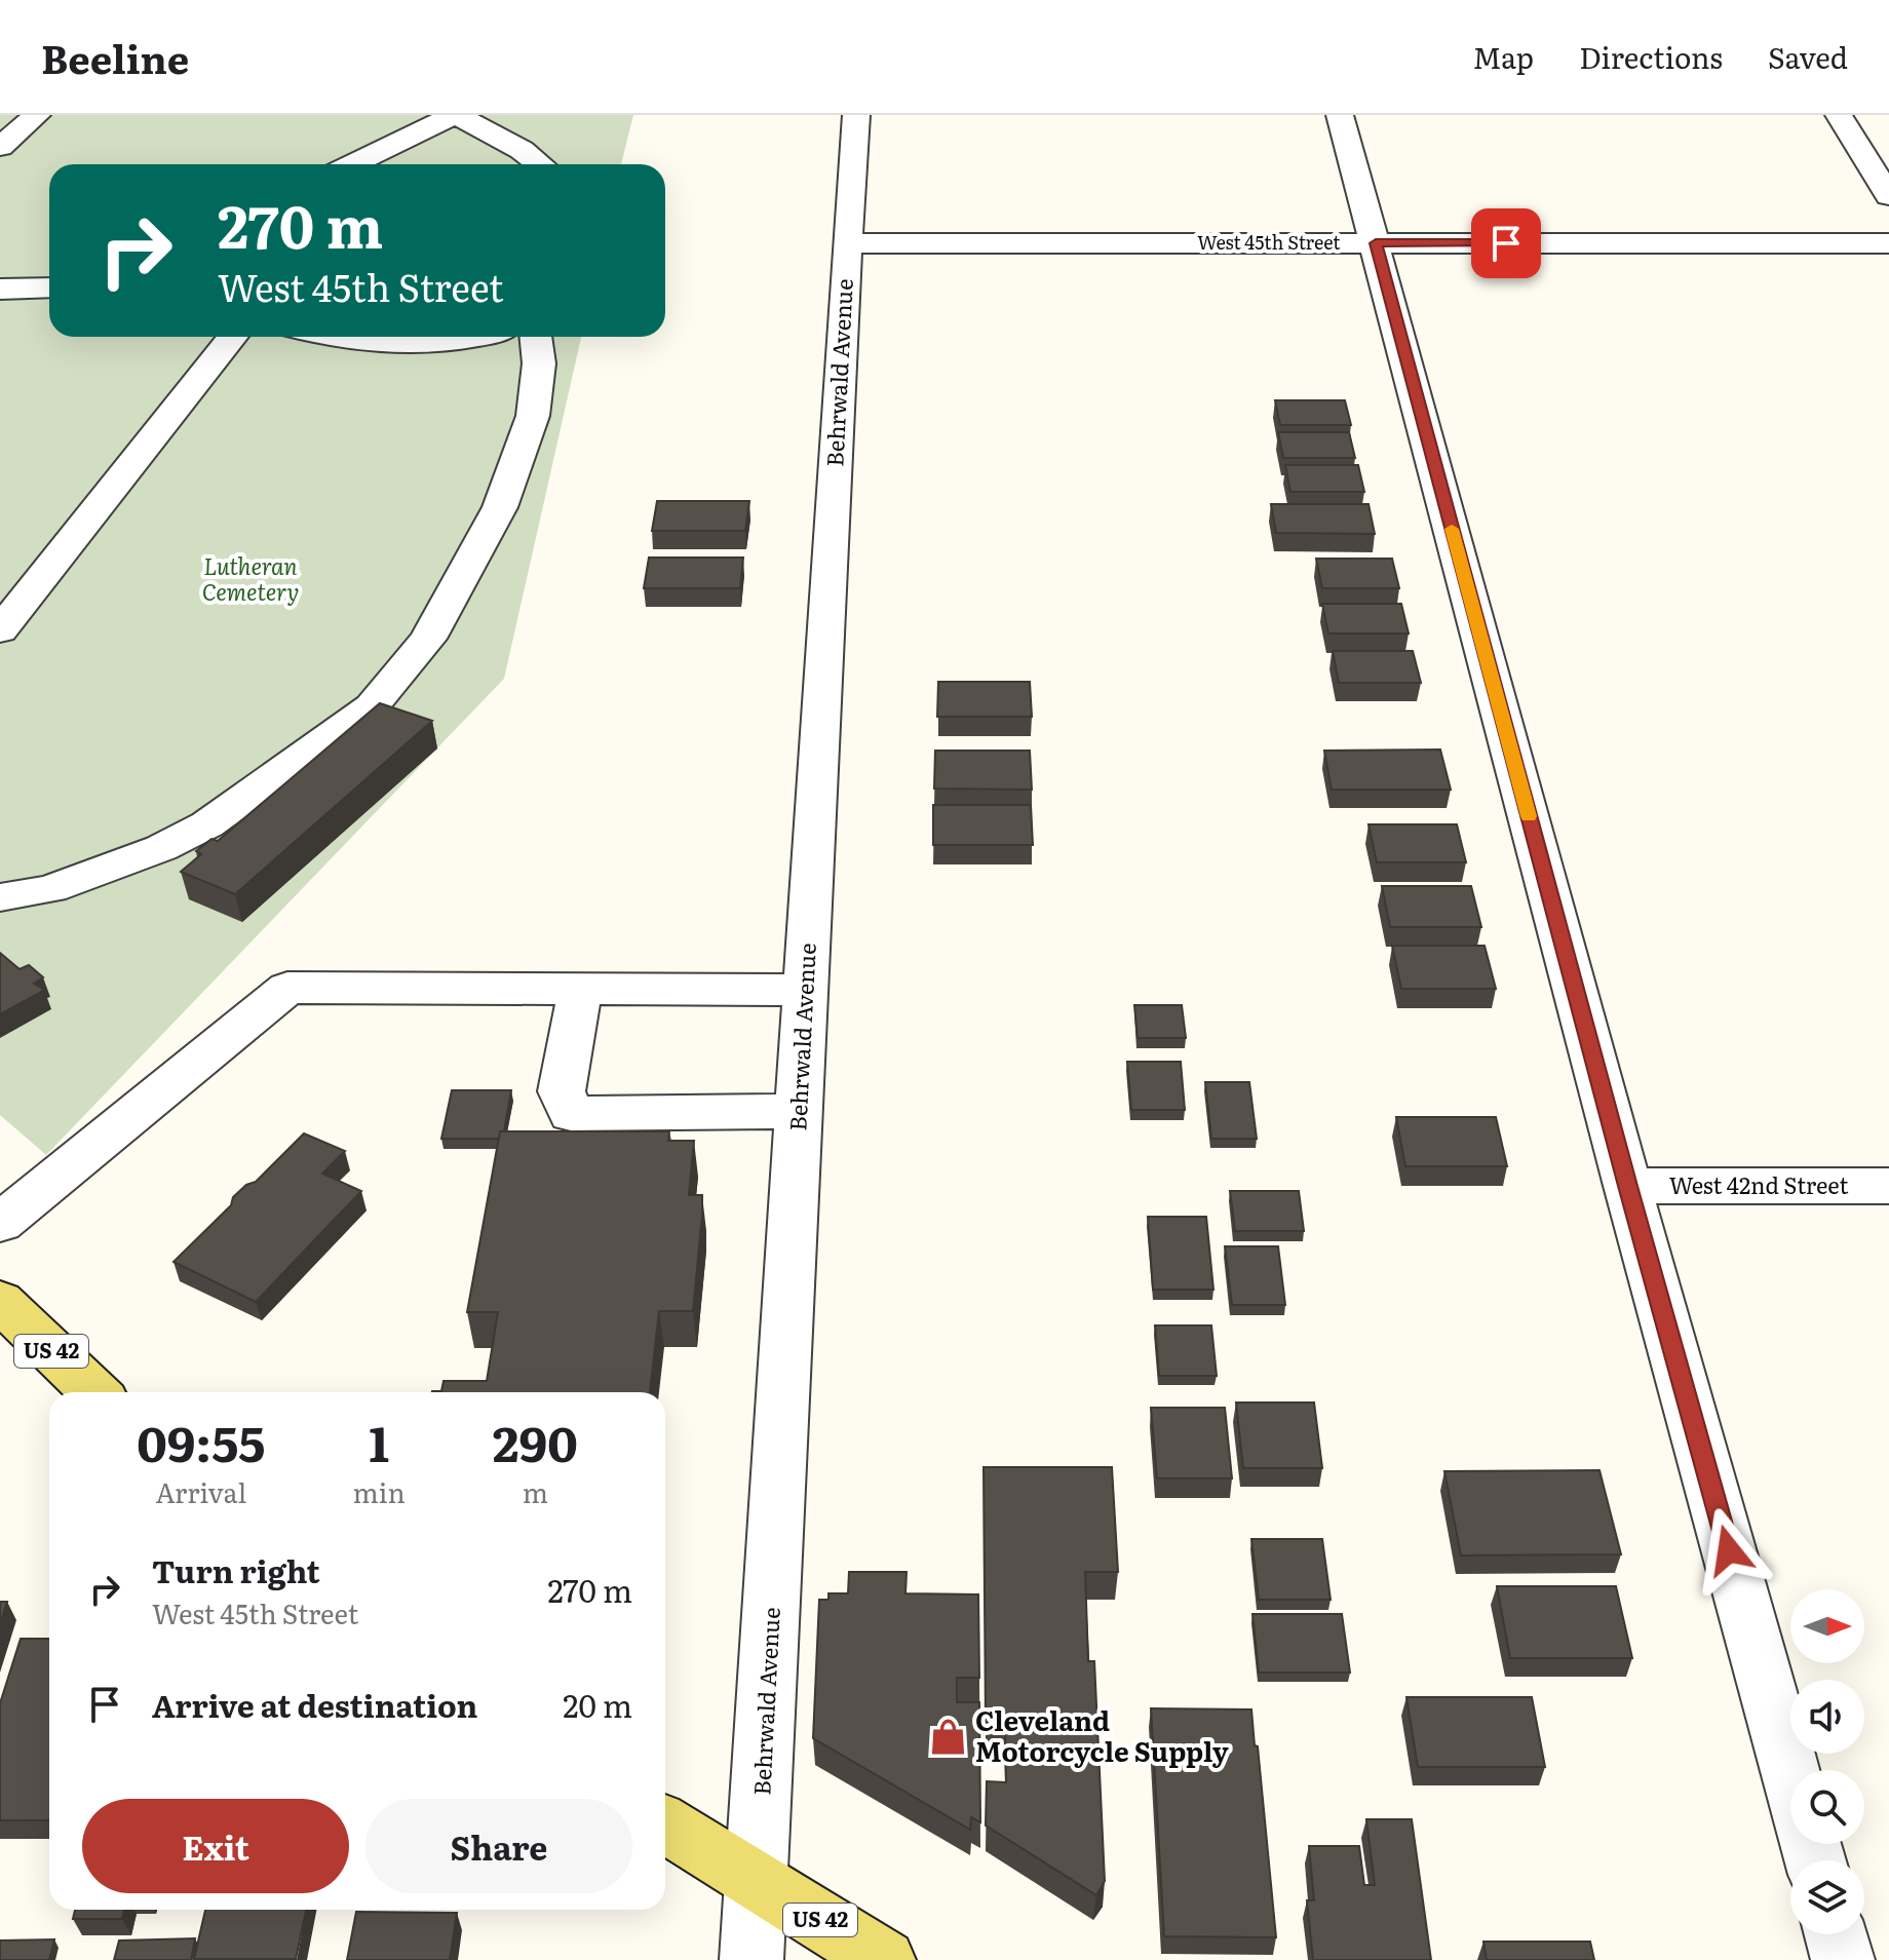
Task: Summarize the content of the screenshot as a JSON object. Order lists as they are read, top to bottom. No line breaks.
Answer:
{"streets":{"main road":["US 42"],"street":["West 45th Street","Behrwald Avenue","West 42nd Street"]},"crossings":[["West 45th Street","Behrwald Avenue"],["Behrwald Avenue","US 42"]],"parks":["Lutheran Cemetery"],"places":{"shop":["Cleveland Motorcycle Supply"]},"north":"right","page":{"header":"Beeline","nav":["Map","Directions","Saved"],"turn":["270 m","West 45th Street"],"eta":["09:55","Arrival","1","min","290","m"],"list":[{"name":"Turn right","note":"West 45th Street","value":"270 m"},{"name":"Arrive at destination","value":"20 m"}],"buttons":["Exit","Share"]}}
